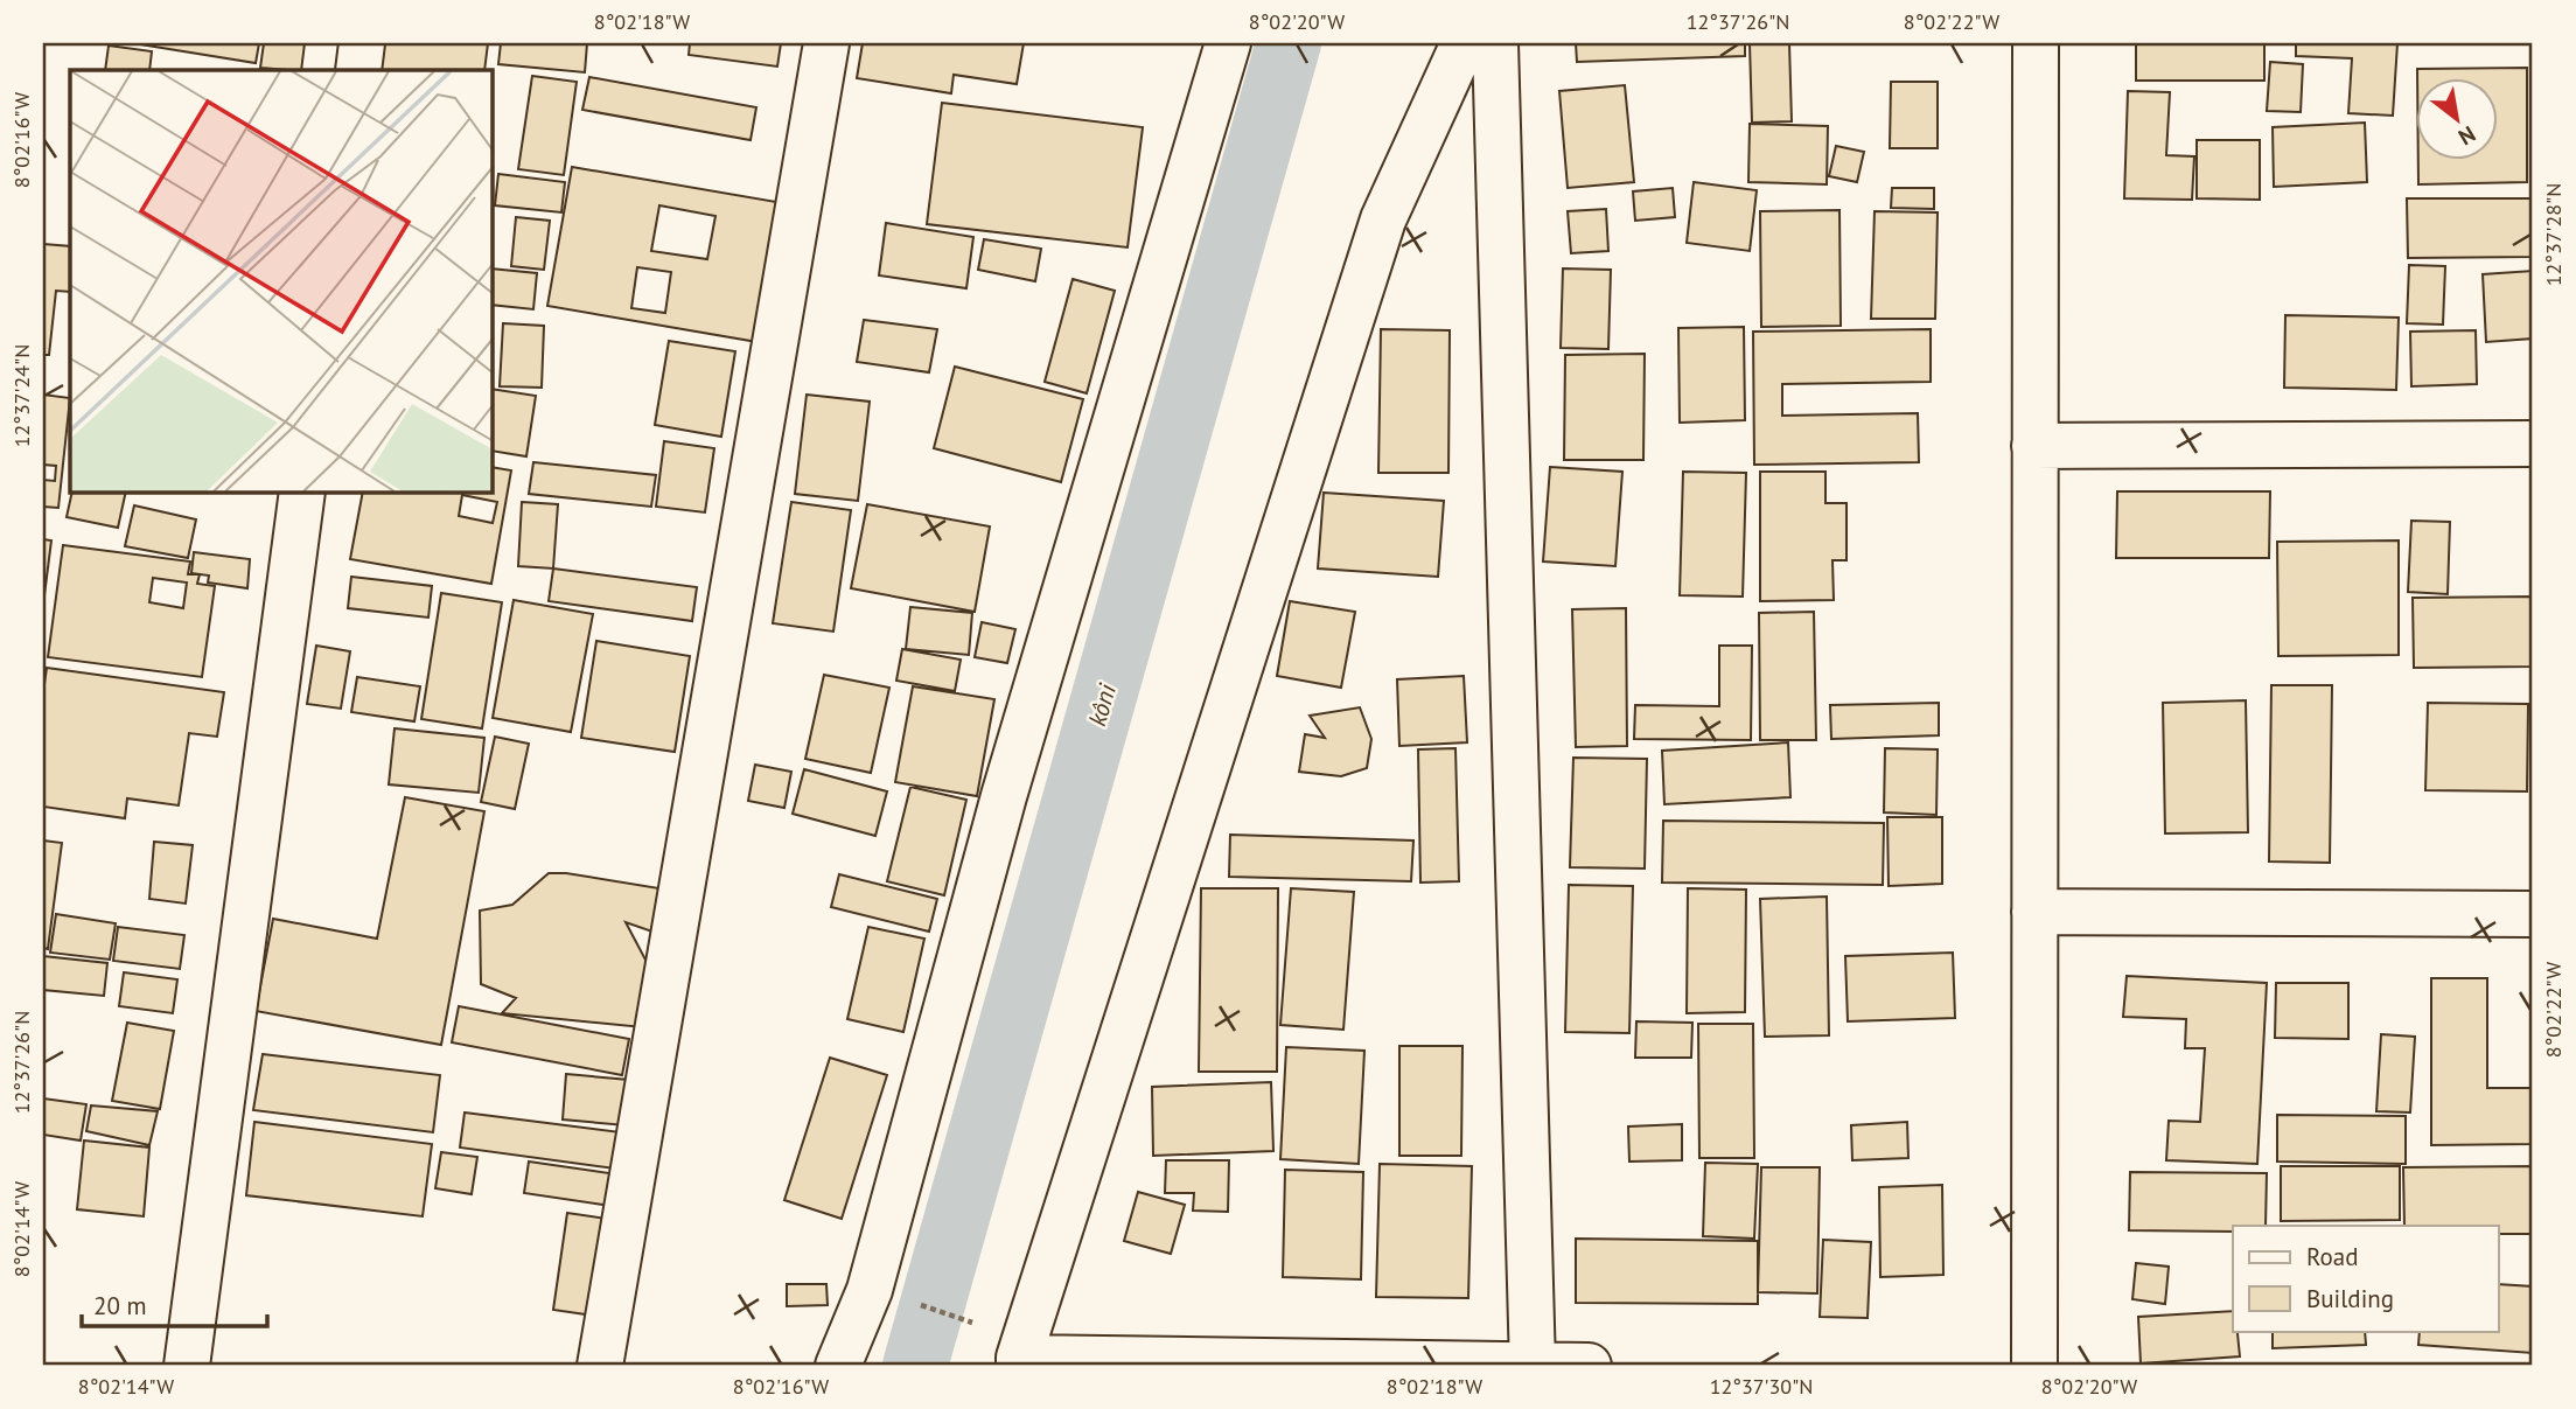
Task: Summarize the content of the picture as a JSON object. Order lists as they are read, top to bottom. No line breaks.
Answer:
{"water":["kôni"],"legend":["Road","Building"],"scale_bar":"20 m","north":"bottom right","coordinates":["8°02'18\"W","8°02'20\"W","12°37'26\"N","8°02'22\"W","8°02'16\"W","12°37'28\"N","12°37'24\"N","8°02'14\"W","12°37'30\"N"]}
